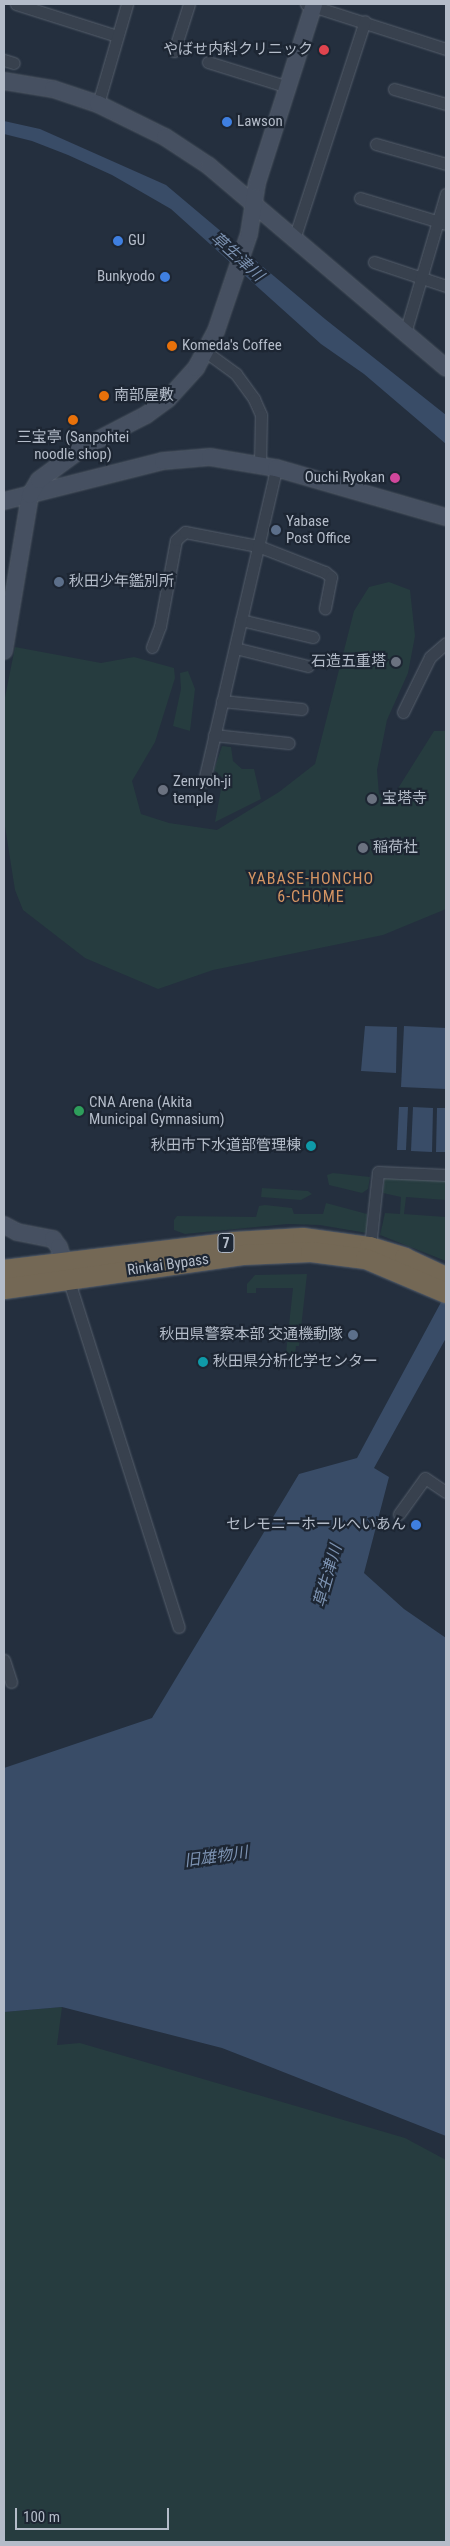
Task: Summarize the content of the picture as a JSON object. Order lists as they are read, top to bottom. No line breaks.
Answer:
{"streets":{"highway":["7","Rinkai Bypass"]},"districts":["YABASE-HONCHO 6-CHOME"],"water":["草生津川","旧雄物川"],"places":["やばせ内科クリニック","Lawson","GU","Bunkyodo","Komeda's Coffee","南部屋敷","三宝亭 (Sanpohtei noodle shop)","Ouchi Ryokan","Yabase Post Office","秋田少年鑑別所","石造五重塔","Zenryoh-ji temple","宝塔寺","稲荷社","CNA Arena (Akita Municipal Gymnasium)","秋田市下水道部管理棟","秋田県警察本部 交通機動隊","秋田県分析化学センター","セレモニーホールへいあん"],"scale_bar":"100 m"}
